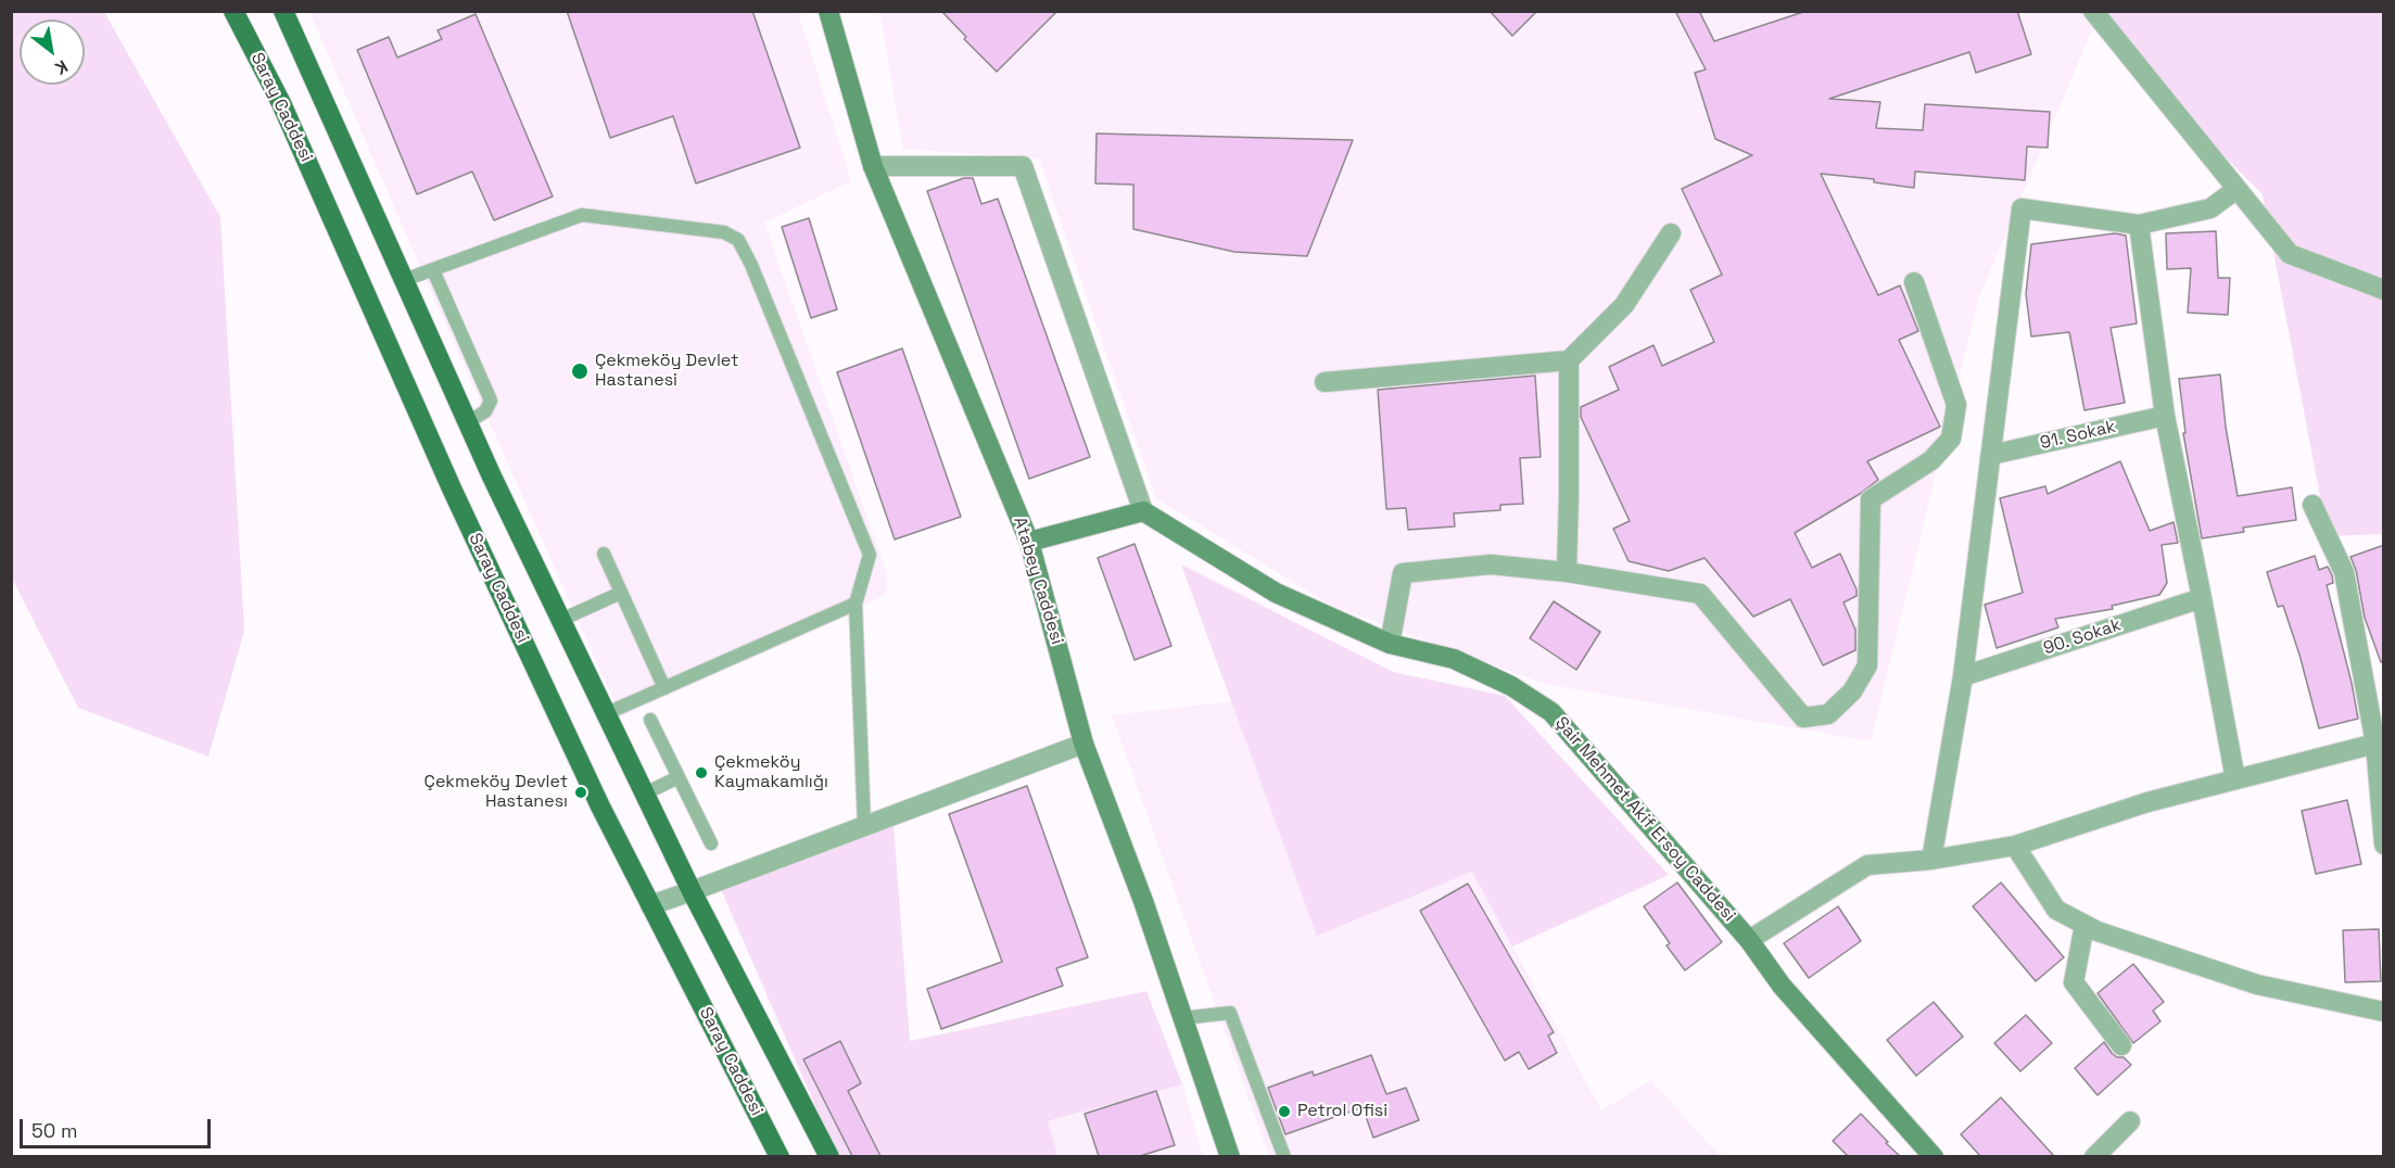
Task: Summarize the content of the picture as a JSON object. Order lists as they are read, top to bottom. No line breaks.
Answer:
{"streets":{"main road":["Saray Caddesi","Atabey Caddesi","Şair Mehmet Akif Ersoy Caddesi"],"street":["91. Sokak","90. Sokak"]},"places":["Çekmeköy Devlet Hastanesi","Çekmeköy Kaymakamlığı","Çekmeköy Devlet Hastanesı","Petrol Ofisi"],"scale_bar":"50 m","north":"bottom right"}
